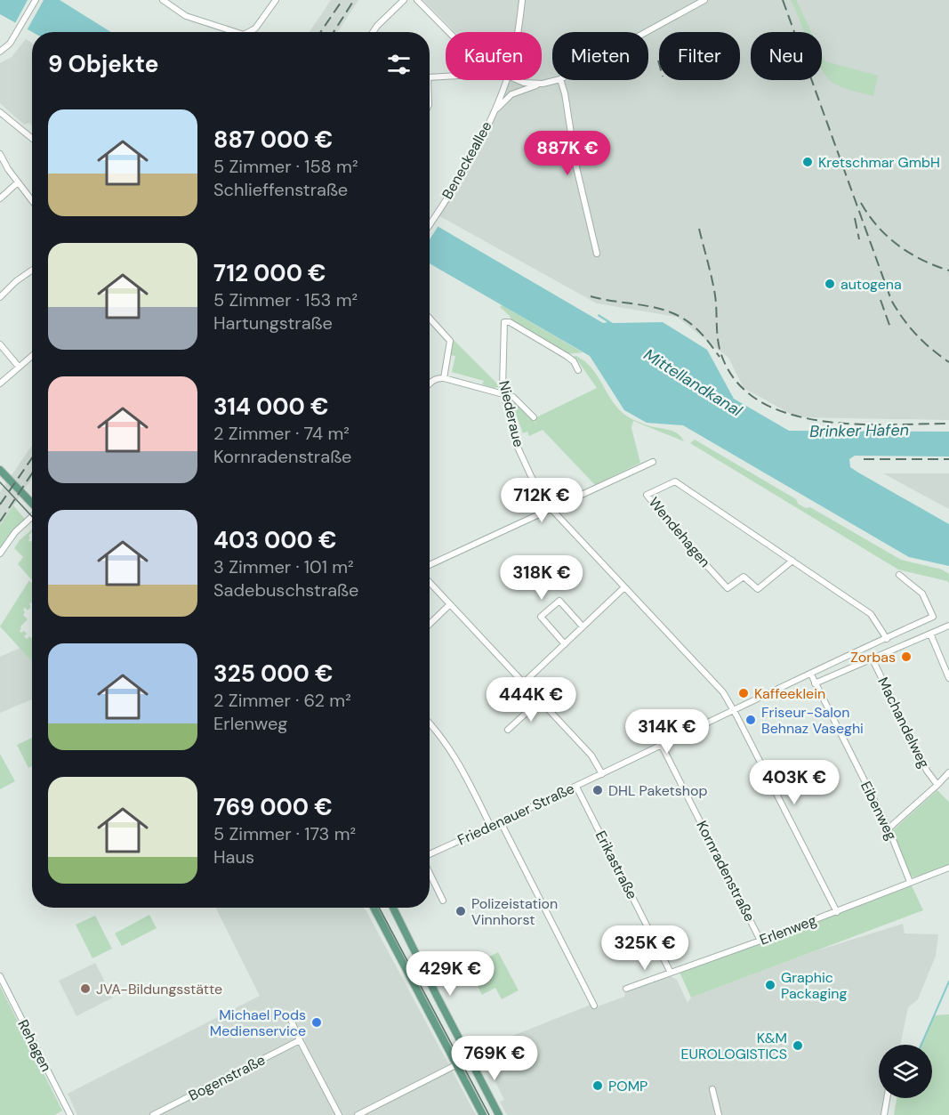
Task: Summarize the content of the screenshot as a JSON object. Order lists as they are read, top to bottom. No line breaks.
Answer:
{"streets":{"street":["Beneckeallee","Niederaue","Wendehagen","Machandelweg","Eibenweg","Friedenauer Straße","Erikastraße","Kornradenstraße","Erlenweg","Rehagen","Bogenstraße"]},"crossings":[["Niederaue","Friedenauer Straße"],["Niederaue","Erlenweg"],["Wendehagen","Friedenauer Straße"],["Eibenweg","Erlenweg"],["Friedenauer Straße","Erikastraße"],["Friedenauer Straße","Kornradenstraße"],["Erikastraße","Erlenweg"],["Kornradenstraße","Erlenweg"]],"water":["Mittellandkanal","Brinker Hafen"],"places":["Kretschmar GmbH","autogena","Zorbas","Kaffeeklein","Friseur-Salon Behnaz Vaseghi","DHL Paketshop","Polizeistation Vinnhorst","Graphic Packaging","JVA-Bildungsstätte","Michael Pods Medienservice","K&M EUROLOGISTICS","POMP"],"page":{"chip":["Kaufen","Mieten","Filter","Neu"],"heading":"9 Objekte","list":[{"name":"887 000 €","note":"5 Zimmer · 158 m² · Schlieffenstraße"},{"name":"712 000 €","note":"5 Zimmer · 153 m² · Hartungstraße"},{"name":"314 000 €","note":"2 Zimmer · 74 m² · Kornradenstraße"},{"name":"403 000 €","note":"3 Zimmer · 101 m² · Sadebuschstraße"},{"name":"325 000 €","note":"2 Zimmer · 62 m² · Erlenweg"},{"name":"769 000 €","note":"5 Zimmer · 173 m² · Haus"}],"price":["887K €","712K €","318K €","444K €","314K €","403K €","325K €","429K €","769K €"]}}
